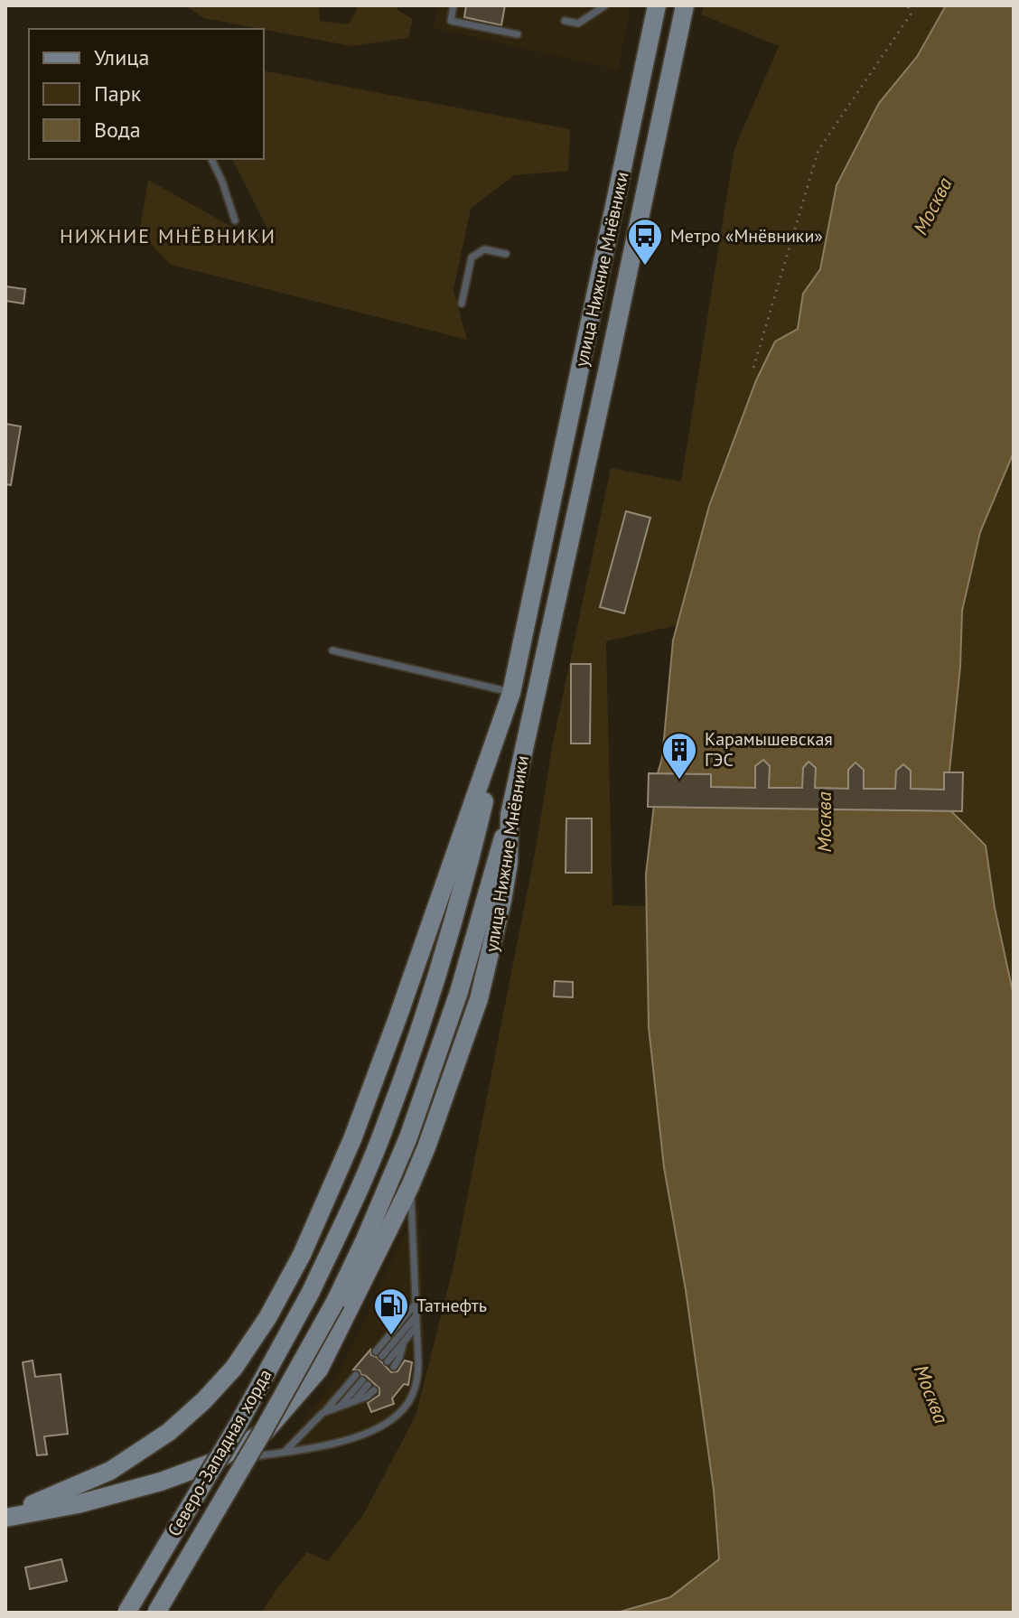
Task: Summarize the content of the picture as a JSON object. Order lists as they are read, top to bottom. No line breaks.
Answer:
{"streets":{"main road":["улица Нижние Мнёвники","Северо-Западная хорда"]},"crossings":[["улица Нижние Мнёвники","Северо-Западная хорда"]],"districts":["НИЖНИЕ МНЁВНИКИ"],"water":["Москва"],"places":{"bus stop":["Метро «Мнёвники»"],"building":["Карамышевская ГЭС"],"fuel station":["Татнефть"]},"legend":["Улица","Парк","Вода"]}
